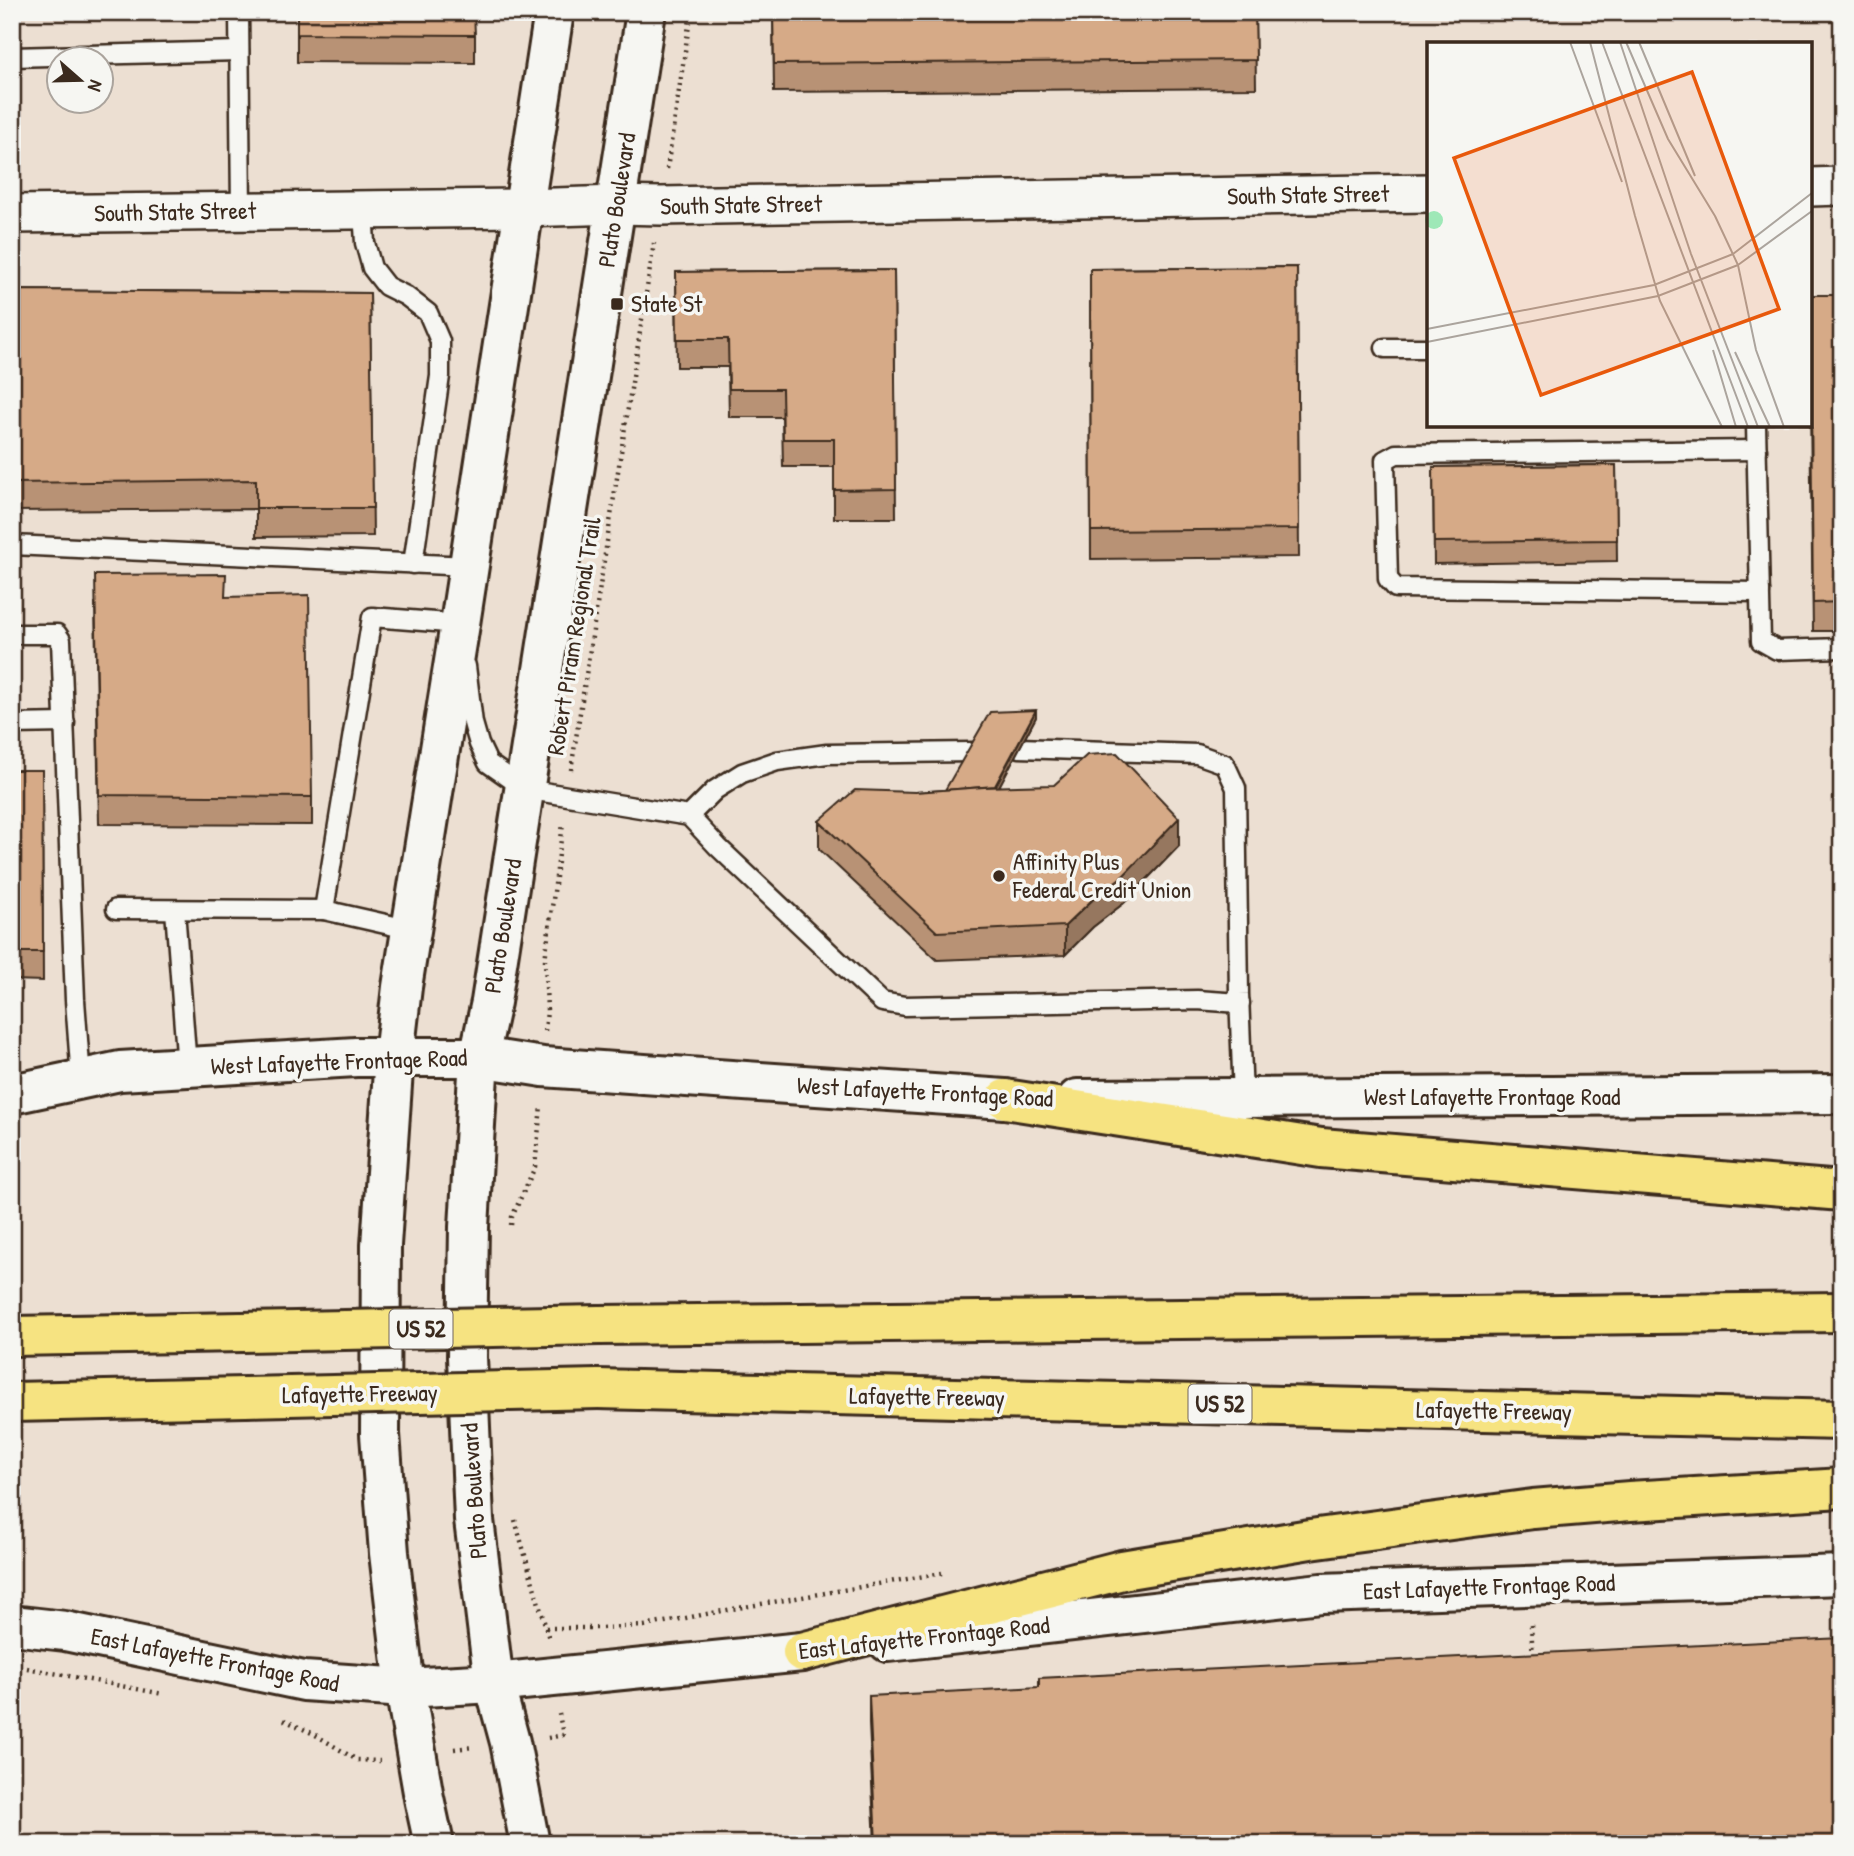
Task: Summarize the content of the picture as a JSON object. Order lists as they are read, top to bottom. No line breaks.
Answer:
{"streets":{"highway":["US 52","Lafayette Freeway"],"main road":["Plato Boulevard","West Lafayette Frontage Road","East Lafayette Frontage Road"],"street":["South State Street"],"path":["Robert Piram Regional Trail"]},"crossings":[["South State Street","Plato Boulevard"],["Plato Boulevard","West Lafayette Frontage Road"],["Plato Boulevard","East Lafayette Frontage Road"]],"places":{"transit":["State St"],"other":["Affinity Plus Federal Credit Union"]},"north":"right"}
